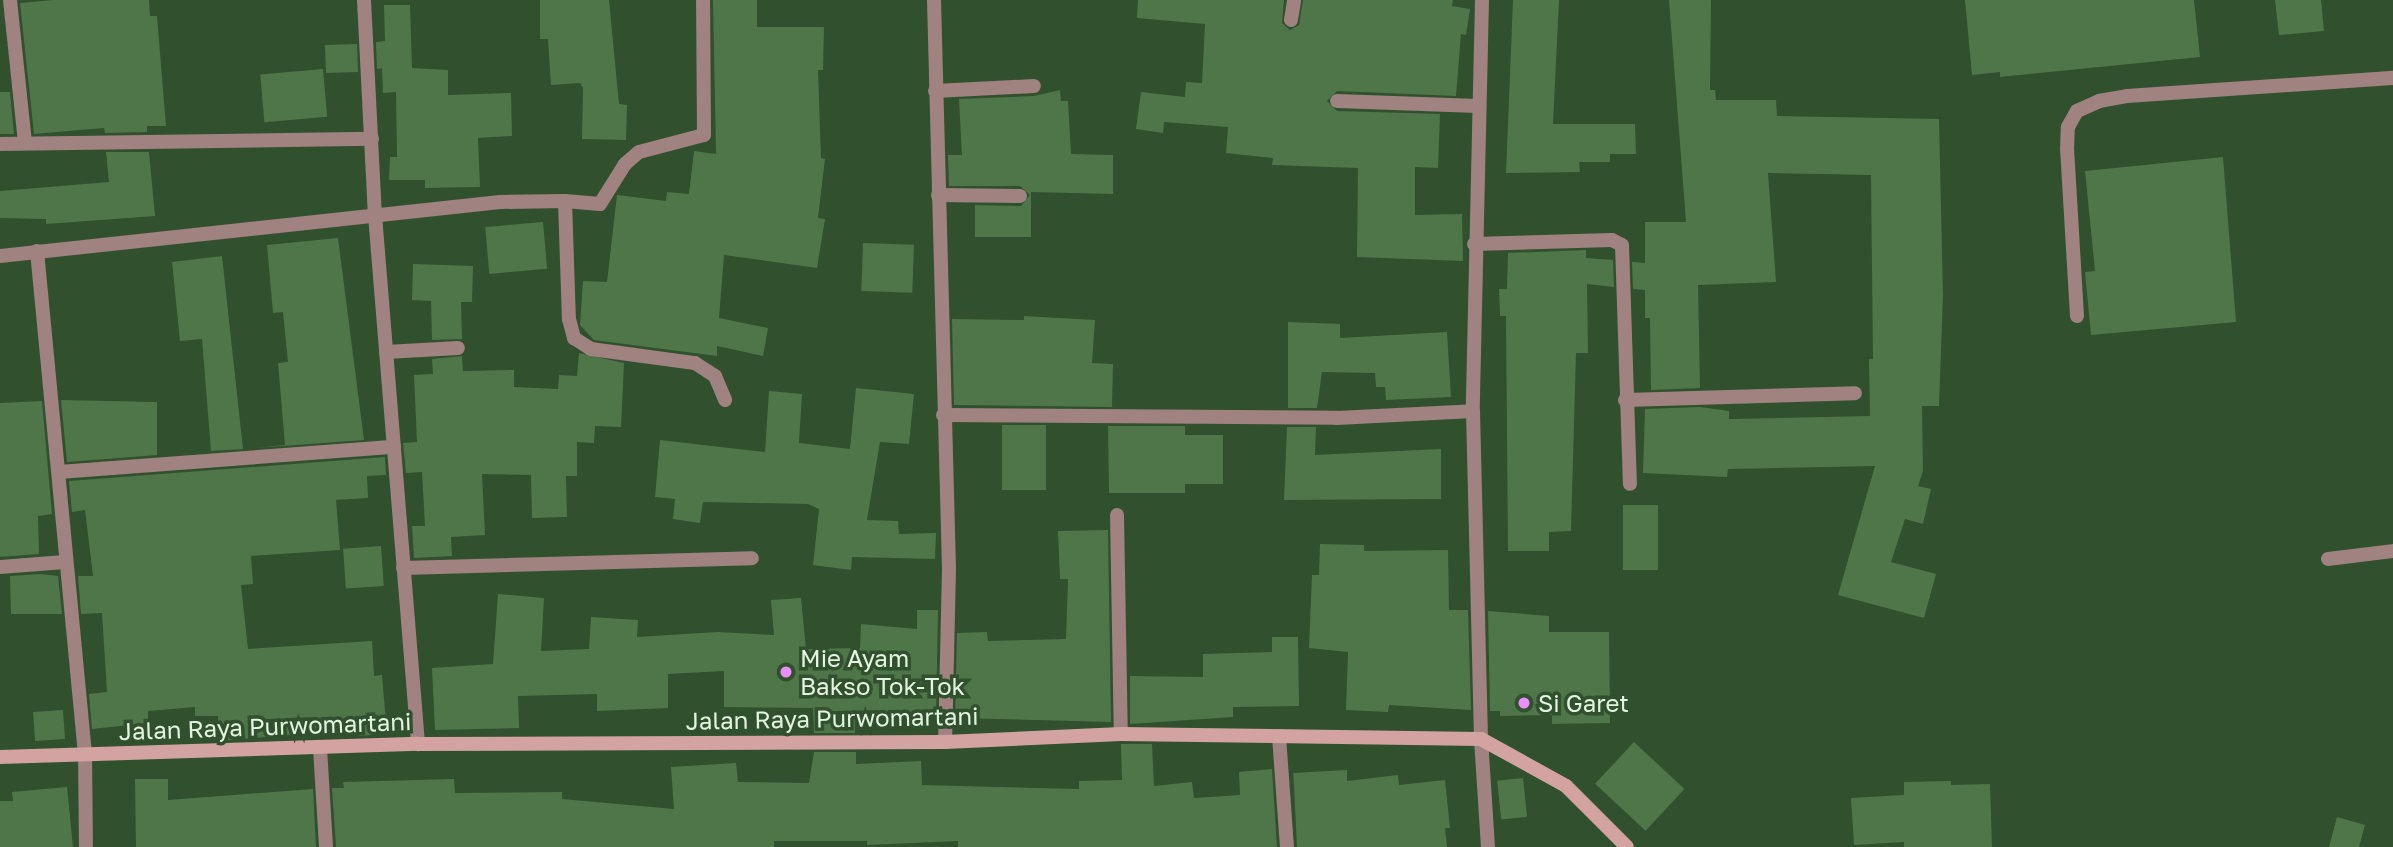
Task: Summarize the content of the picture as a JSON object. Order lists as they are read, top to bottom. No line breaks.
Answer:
{"streets":{"street":["Jalan Raya Purwomartani"]},"places":["Mie Ayam Bakso Tok-Tok","Si Garet"]}
